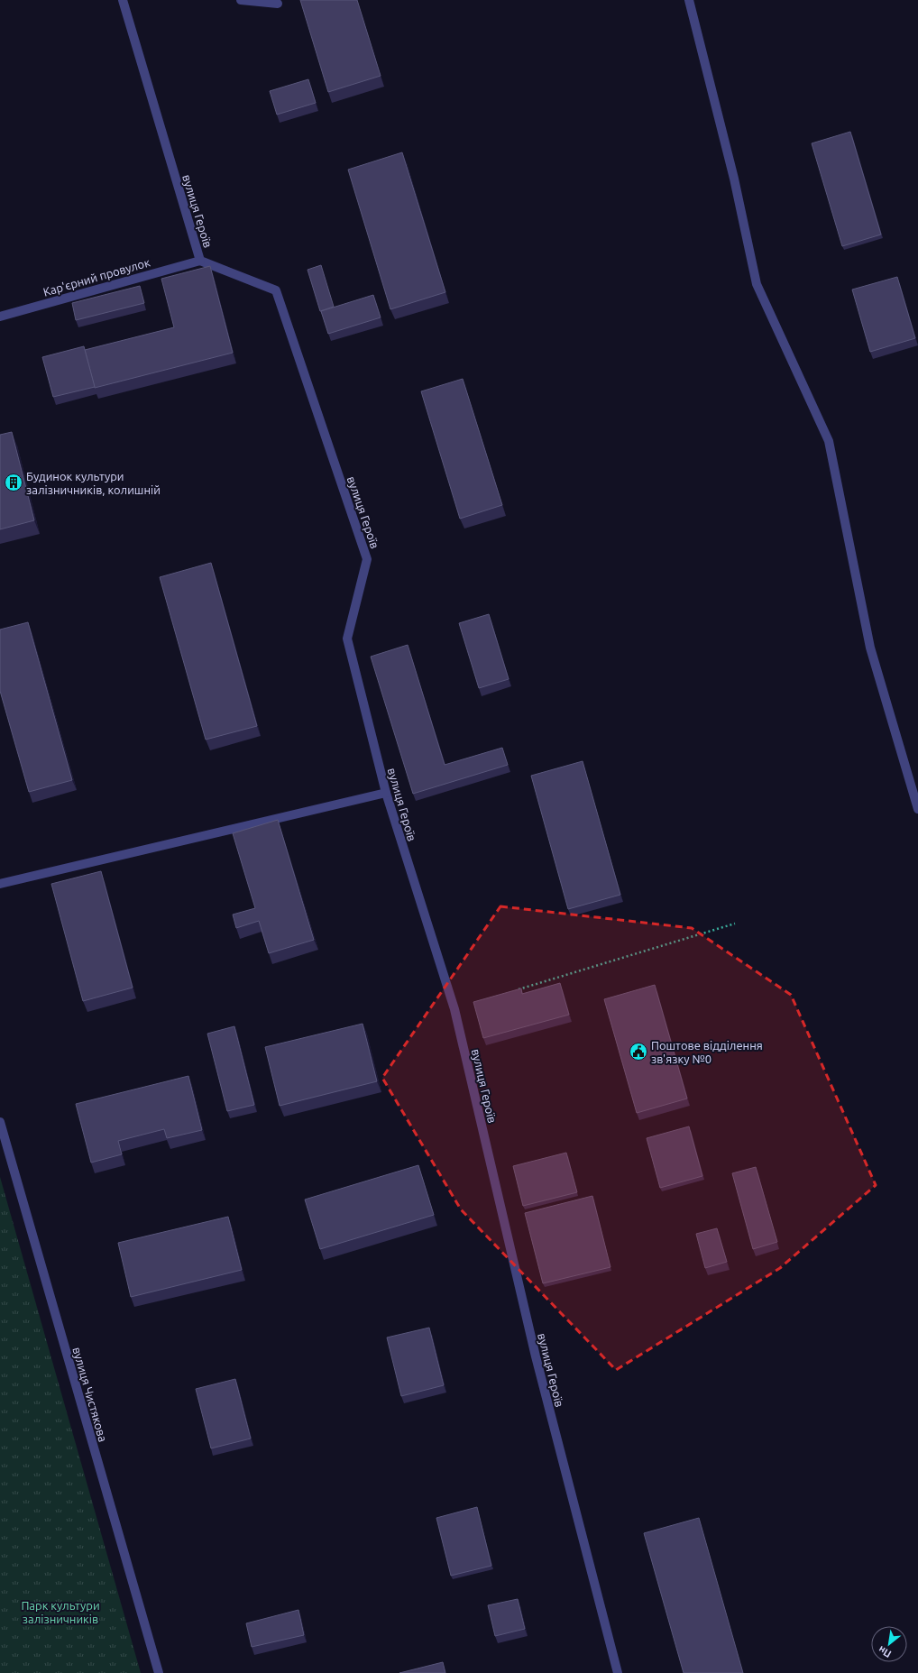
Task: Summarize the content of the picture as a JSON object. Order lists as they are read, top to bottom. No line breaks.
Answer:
{"streets":{"street":["вулиця Героїв","Кар'єрний провулок","вулиця Чистякова"]},"crossings":[["вулиця Героїв","Кар'єрний провулок"]],"parks":["Парк культури залізничників"],"places":{"building":["Будинок культури залізничників, колишній"],"public building":["Поштове відділення зв'язку №0"]},"north":"bottom left"}
